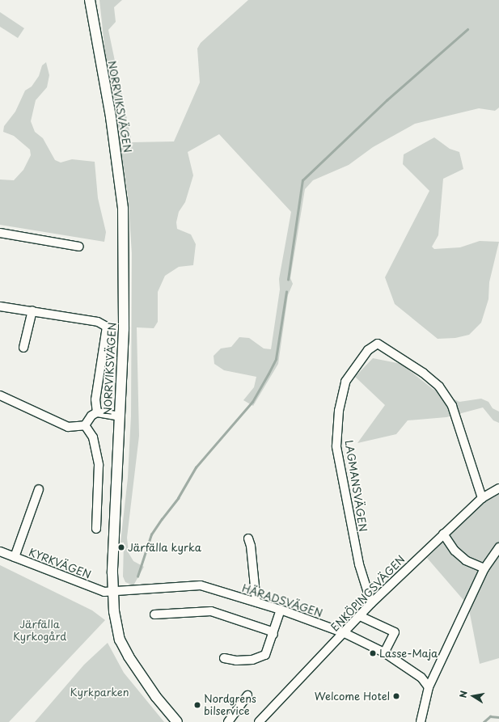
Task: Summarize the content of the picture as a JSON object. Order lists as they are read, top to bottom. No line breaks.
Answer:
{"streets":{"street":["NORRVIKSVÄGEN","LAGMANSVÄGEN","KYRKVÄGEN","ENKÖPINGSVÄGEN","HÄRADSVÄGEN"]},"crossings":[["NORRVIKSVÄGEN","KYRKVÄGEN"],["NORRVIKSVÄGEN","HÄRADSVÄGEN"],["LAGMANSVÄGEN","ENKÖPINGSVÄGEN"],["KYRKVÄGEN","HÄRADSVÄGEN"],["ENKÖPINGSVÄGEN","HÄRADSVÄGEN"]],"parks":["Järfälla Kyrkogård","Kyrkparken"],"places":["Järfälla kyrka","Lasse-Maja","Welcome Hotel","Nordgrens bilservice"],"north":"left"}
